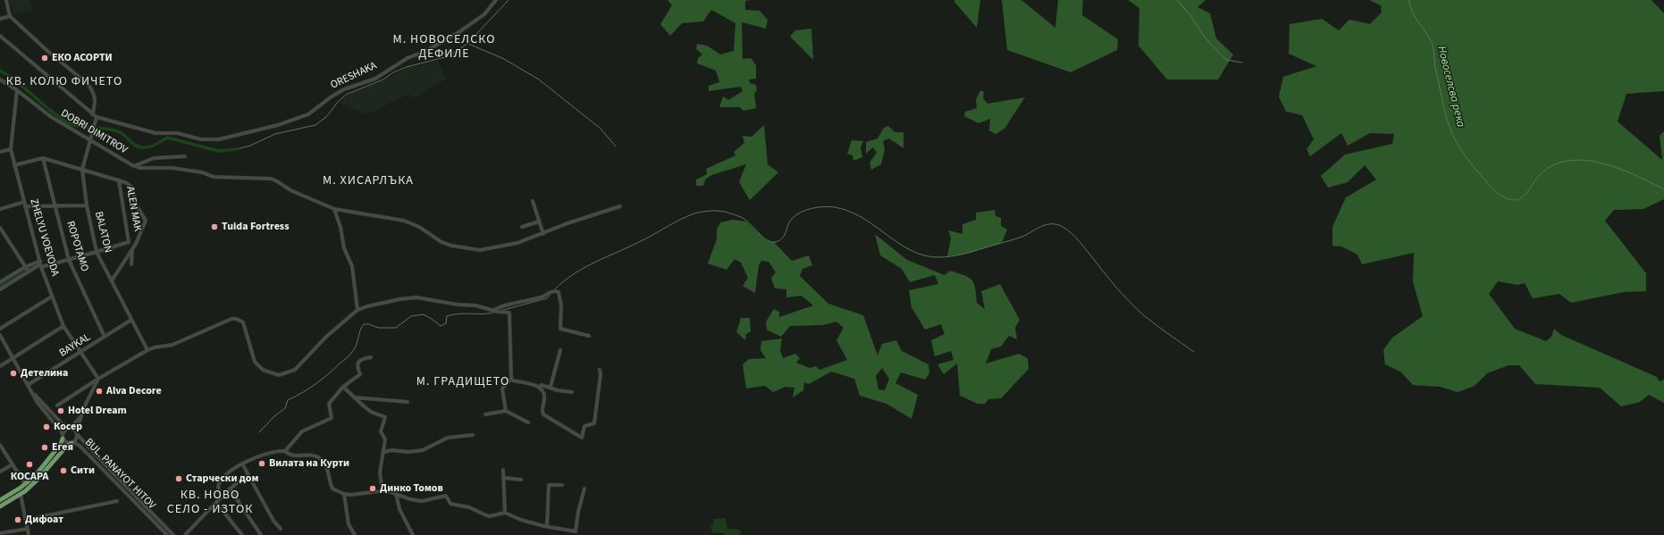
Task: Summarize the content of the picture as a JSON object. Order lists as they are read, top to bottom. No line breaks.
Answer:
{"streets":{"street":["ORESHAKA","DOBRI DIMITROV","ALEN MAK","BALATON","ZHELYU VOEVODA","ROPOTAMO","BAYKAL","BUL. PANAYOT HITOV"]},"crossings":[["ORESHAKA","DOBRI DIMITROV"],["ORESHAKA","BALATON"],["DOBRI DIMITROV","BALATON"],["DOBRI DIMITROV","ZHELYU VOEVODA"],["ALEN MAK","BALATON"],["BALATON","BAYKAL"],["ZHELYU VOEVODA","BAYKAL"],["ROPOTAMO","BAYKAL"]],"districts":["М. НОВОСЕЛСКО ДЕФИЛЕ","КВ. КОЛЮ ФИЧЕТО","М. ХИСАРЛЪКА","М. ГРАДИЩЕТО","КВ. НОВО СЕЛО - ИЗТОК"],"water":["Новоселсва река"],"places":["ЕКО АСОРТИ","Tuida Fortress","Детелина","Alva Decore","Hotel Dream","Косер","Егея","Вилата на Курти","КОСАРА","Сити","Старчески дом","Динко Томов","Дифоат"]}
